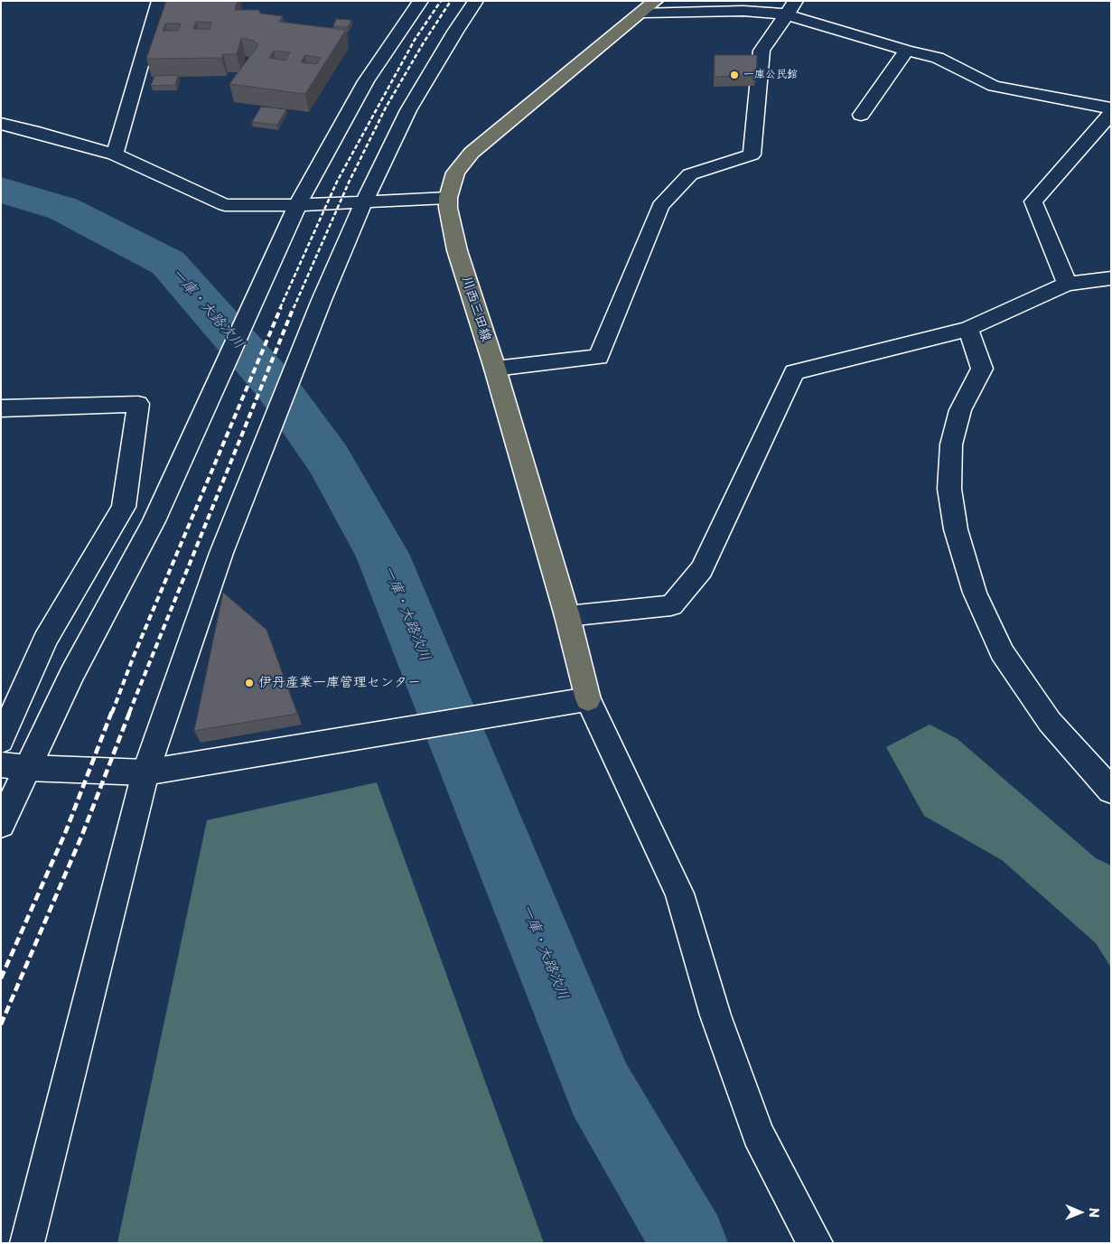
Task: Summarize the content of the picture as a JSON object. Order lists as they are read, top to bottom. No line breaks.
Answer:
{"streets":{"main road":["川西三田線"]},"water":["一庫・大路次川"],"places":["一庫公民館","伊丹産業一庫管理センター"],"north":"right"}
